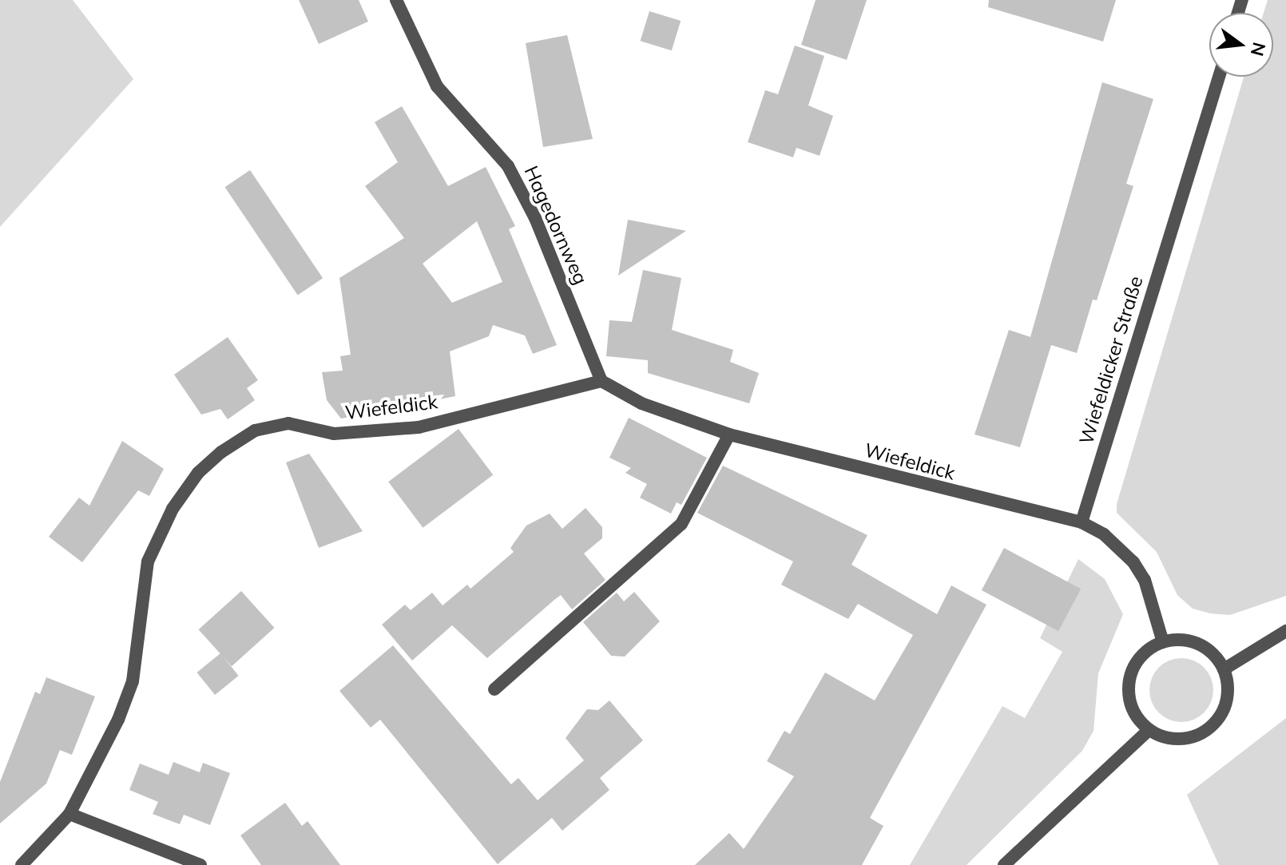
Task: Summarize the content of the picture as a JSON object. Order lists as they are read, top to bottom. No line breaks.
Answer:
{"streets":{"street":["Hagedornweg","Wiefeldicker Straße","Wiefeldick"]},"crossings":[["Hagedornweg","Wiefeldick"],["Wiefeldicker Straße","Wiefeldick"]],"north":"right"}
